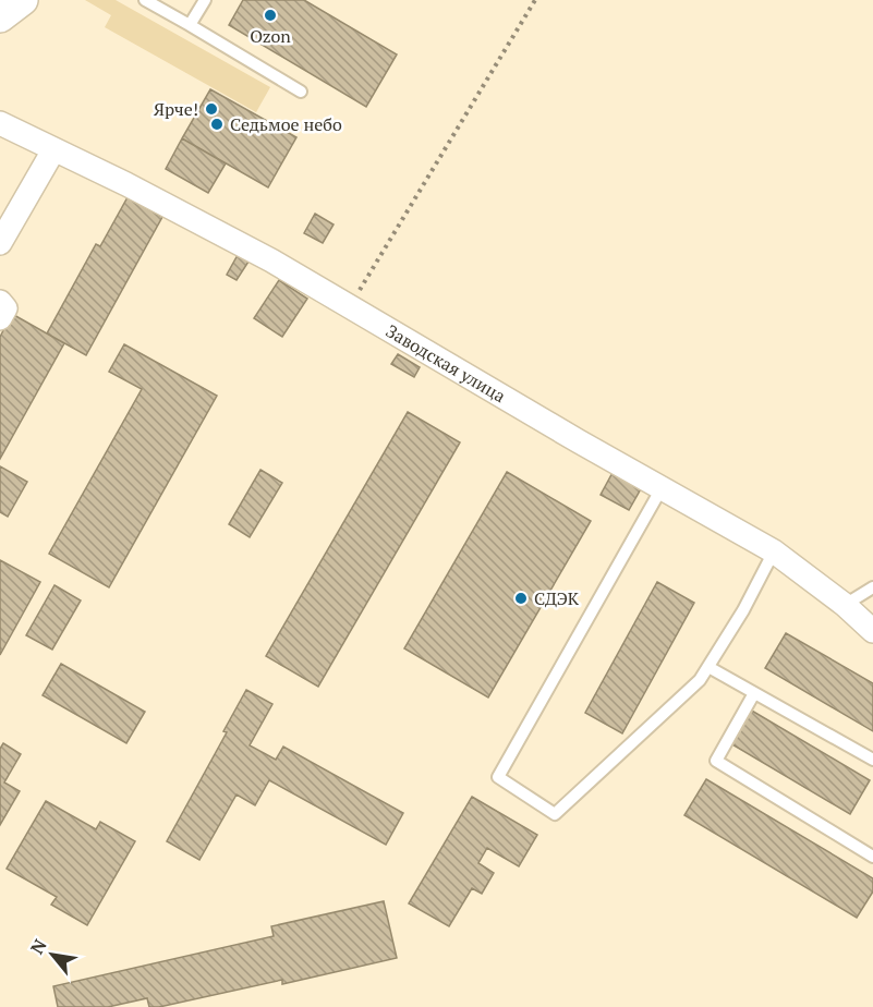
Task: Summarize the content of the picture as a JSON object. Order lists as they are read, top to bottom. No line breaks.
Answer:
{"streets":{"street":["Заводская улица"]},"places":["Ozon","Ярче!","Седьмое небо","СДЭК"],"north":"top left"}
